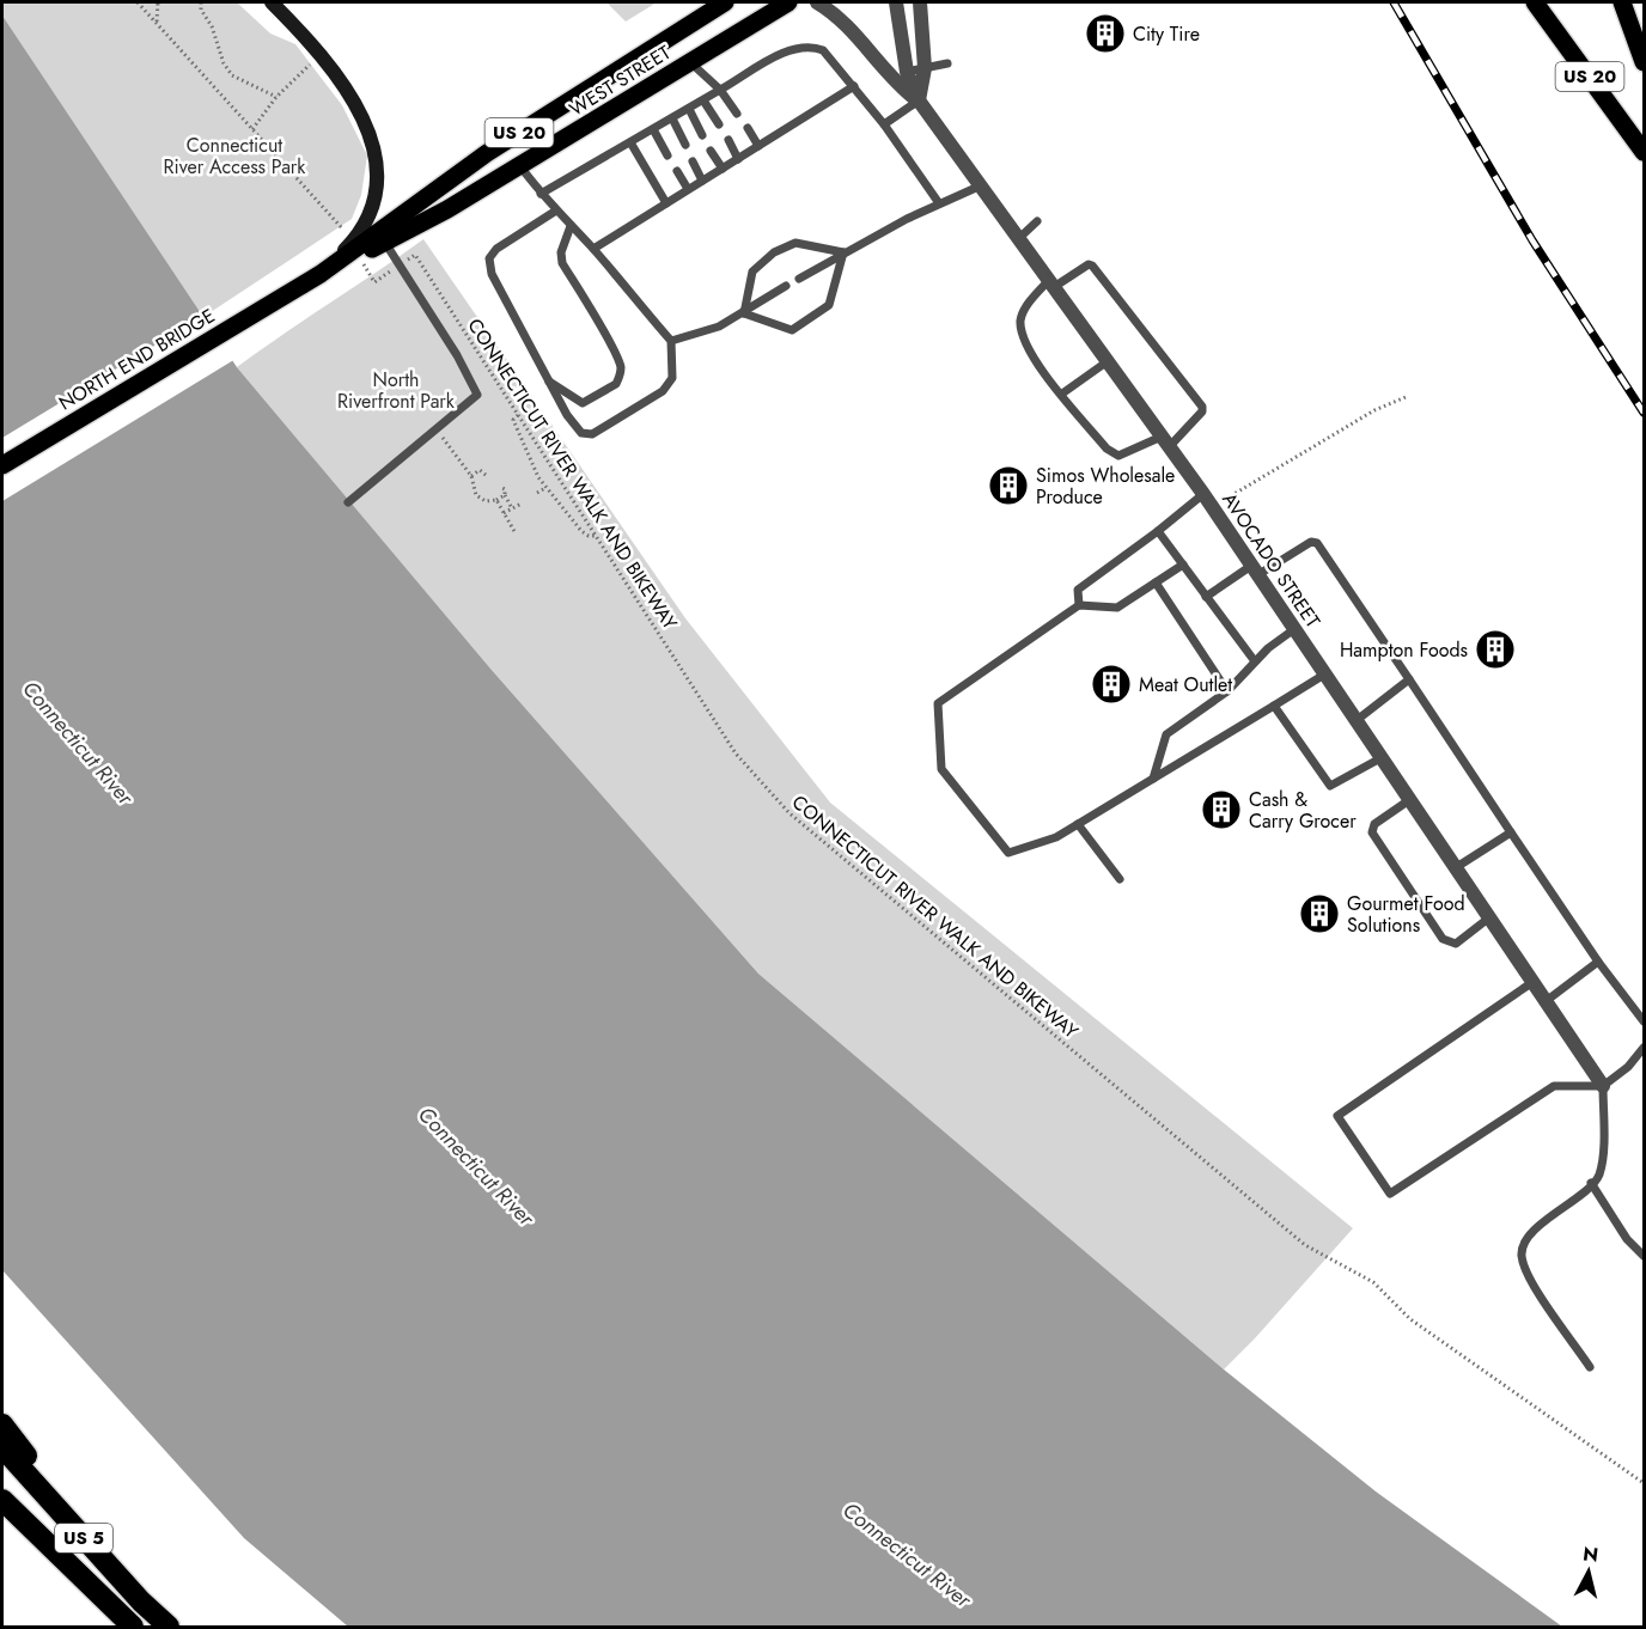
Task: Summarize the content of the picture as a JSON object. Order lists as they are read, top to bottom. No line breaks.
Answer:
{"streets":{"highway":["US 5"],"main road":["US 20","WEST STREET","NORTH END BRIDGE"],"street":["AVOCADO STREET"],"path":["CONNECTICUT RIVER WALK AND BIKEWAY"]},"crossings":[["WEST STREET","NORTH END BRIDGE"]],"water":["Connecticut River"],"parks":["Connecticut River Access Park","North Riverfront Park"],"places":{"building":["City Tire","Simos Wholesale Produce","Hampton Foods","Meat Outlet","Cash & Carry Grocer","Gourmet Food Solutions"]},"north":"top"}
